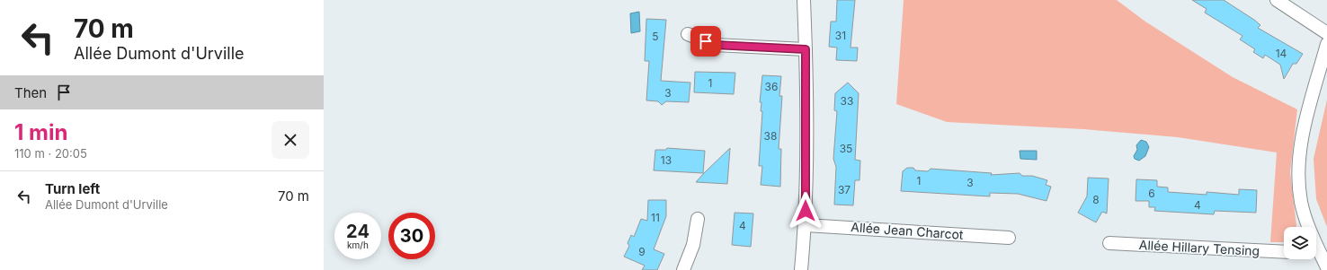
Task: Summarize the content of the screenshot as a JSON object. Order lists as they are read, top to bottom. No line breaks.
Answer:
{"streets":{"street":["Allée Jean Charcot","Allée Hillary Tensing"]},"house_numbers":["31","5","14","1","36","3","33","38","35","13","1","3","37","6","8","4","11","4","9"],"page":{"turn":["70 m","Allée Dumont d'Urville"],"then":"Then","heading":["1 min","110 m · 20:05"],"list":[{"name":"Turn left","note":"Allée Dumont d'Urville","value":"70 m"}],"speed":"24 km/h","limit":"30"}}
